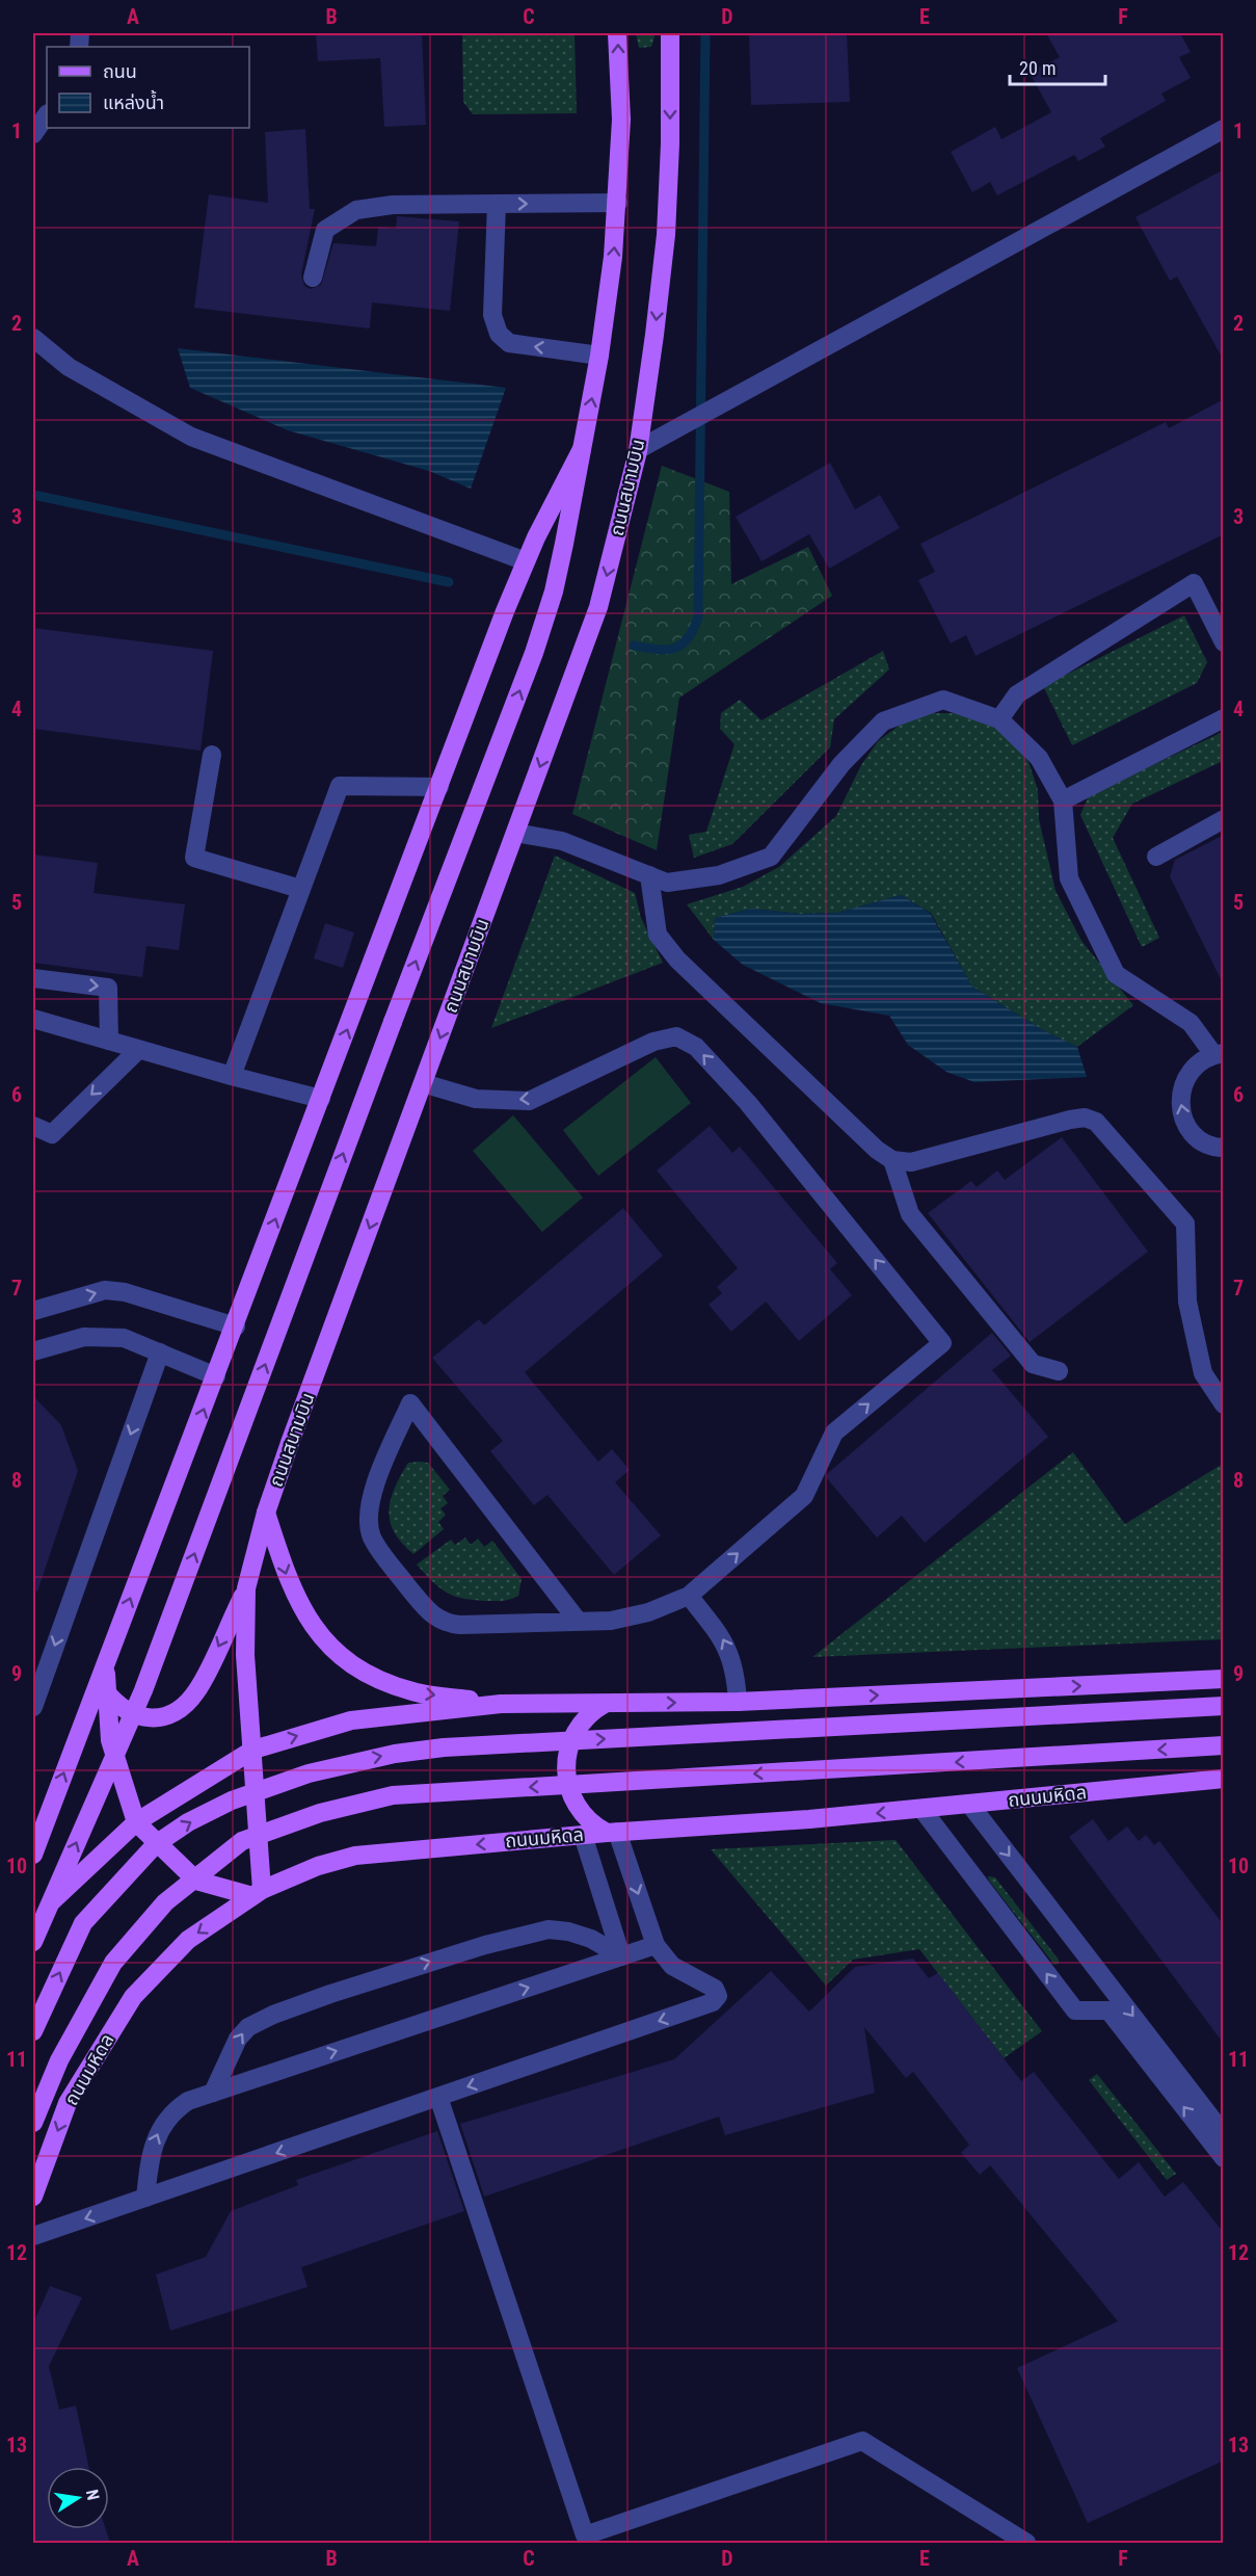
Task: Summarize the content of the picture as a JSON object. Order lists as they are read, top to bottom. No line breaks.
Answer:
{"streets":{"main road":["ถนนสนามบิน","ถนนมหิดล"]},"crossings":[["ถนนสนามบิน","ถนนมหิดล"]],"legend":["ถนน","แหล่งน้ำ"],"scale_bar":"20 m","north":"right","grid":{"columns":["A","B","C","D","E","F"],"rows":["1","2","3","4","5","6","7","8","9","10","11","12","13"]}}
